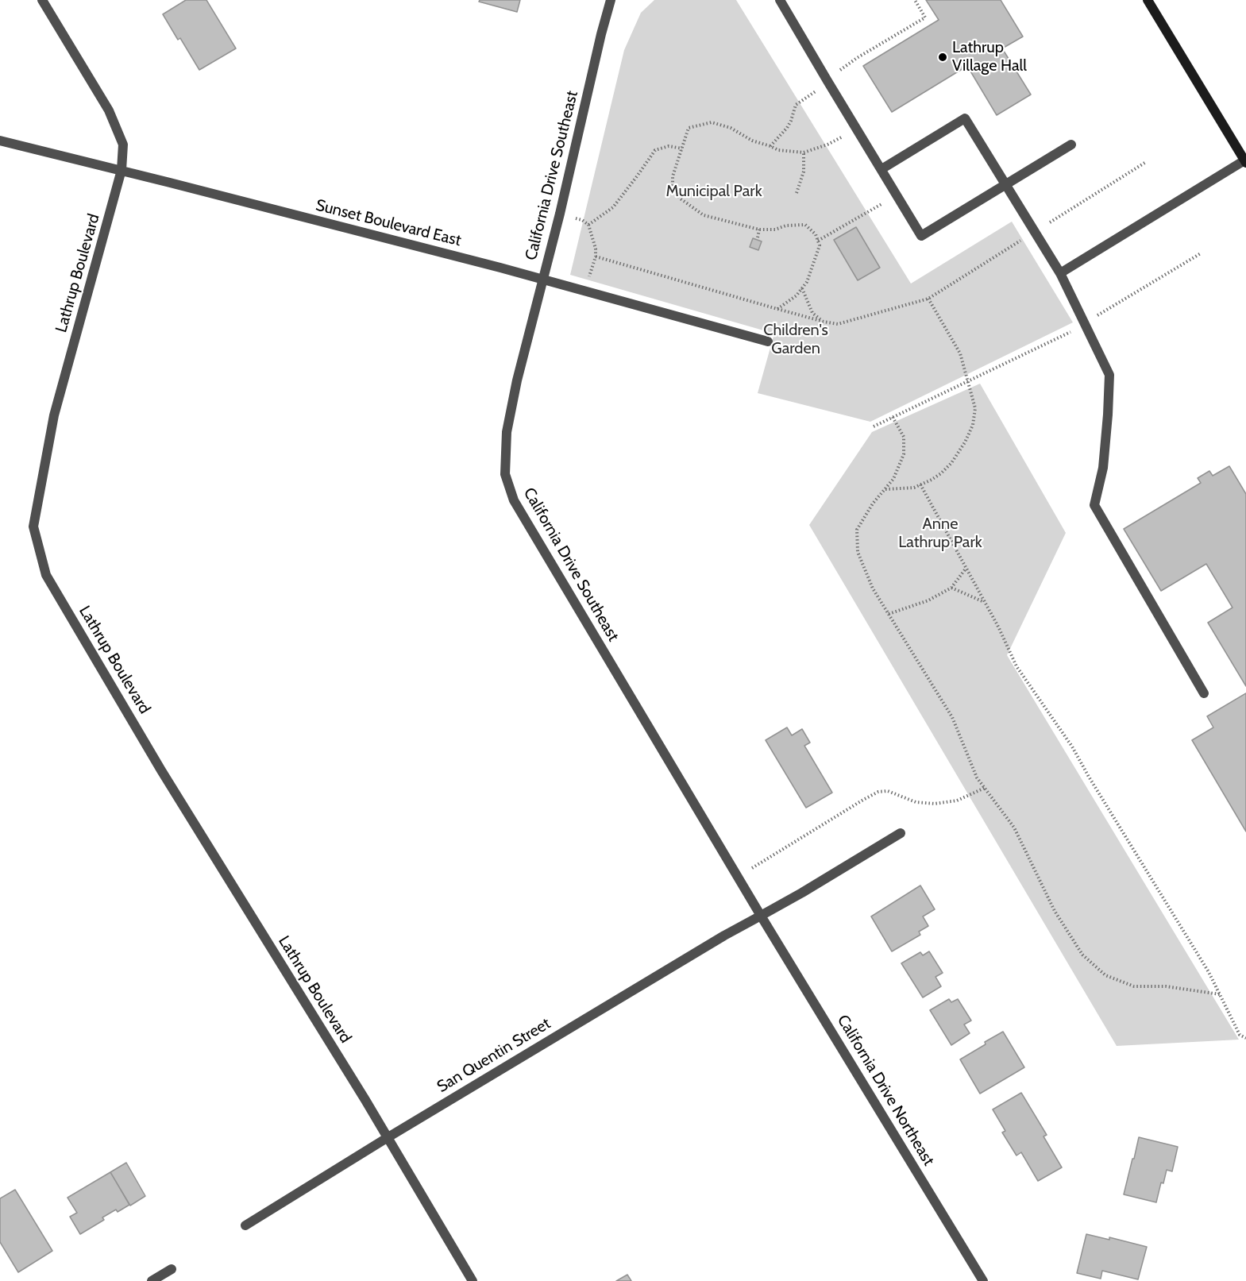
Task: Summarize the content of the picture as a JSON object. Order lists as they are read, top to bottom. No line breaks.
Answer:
{"streets":{"street":["California Drive Southeast","Sunset Boulevard East","Lathrup Boulevard","San Quentin Street","California Drive Northeast"]},"crossings":[["California Drive Southeast","Sunset Boulevard East"],["California Drive Southeast","San Quentin Street"],["California Drive Southeast","California Drive Northeast"],["Sunset Boulevard East","Lathrup Boulevard"],["Lathrup Boulevard","San Quentin Street"],["San Quentin Street","California Drive Northeast"]],"parks":["Municipal Park","Children's Garden","Anne Lathrup Park"],"places":["Lathrup Village Hall"]}
